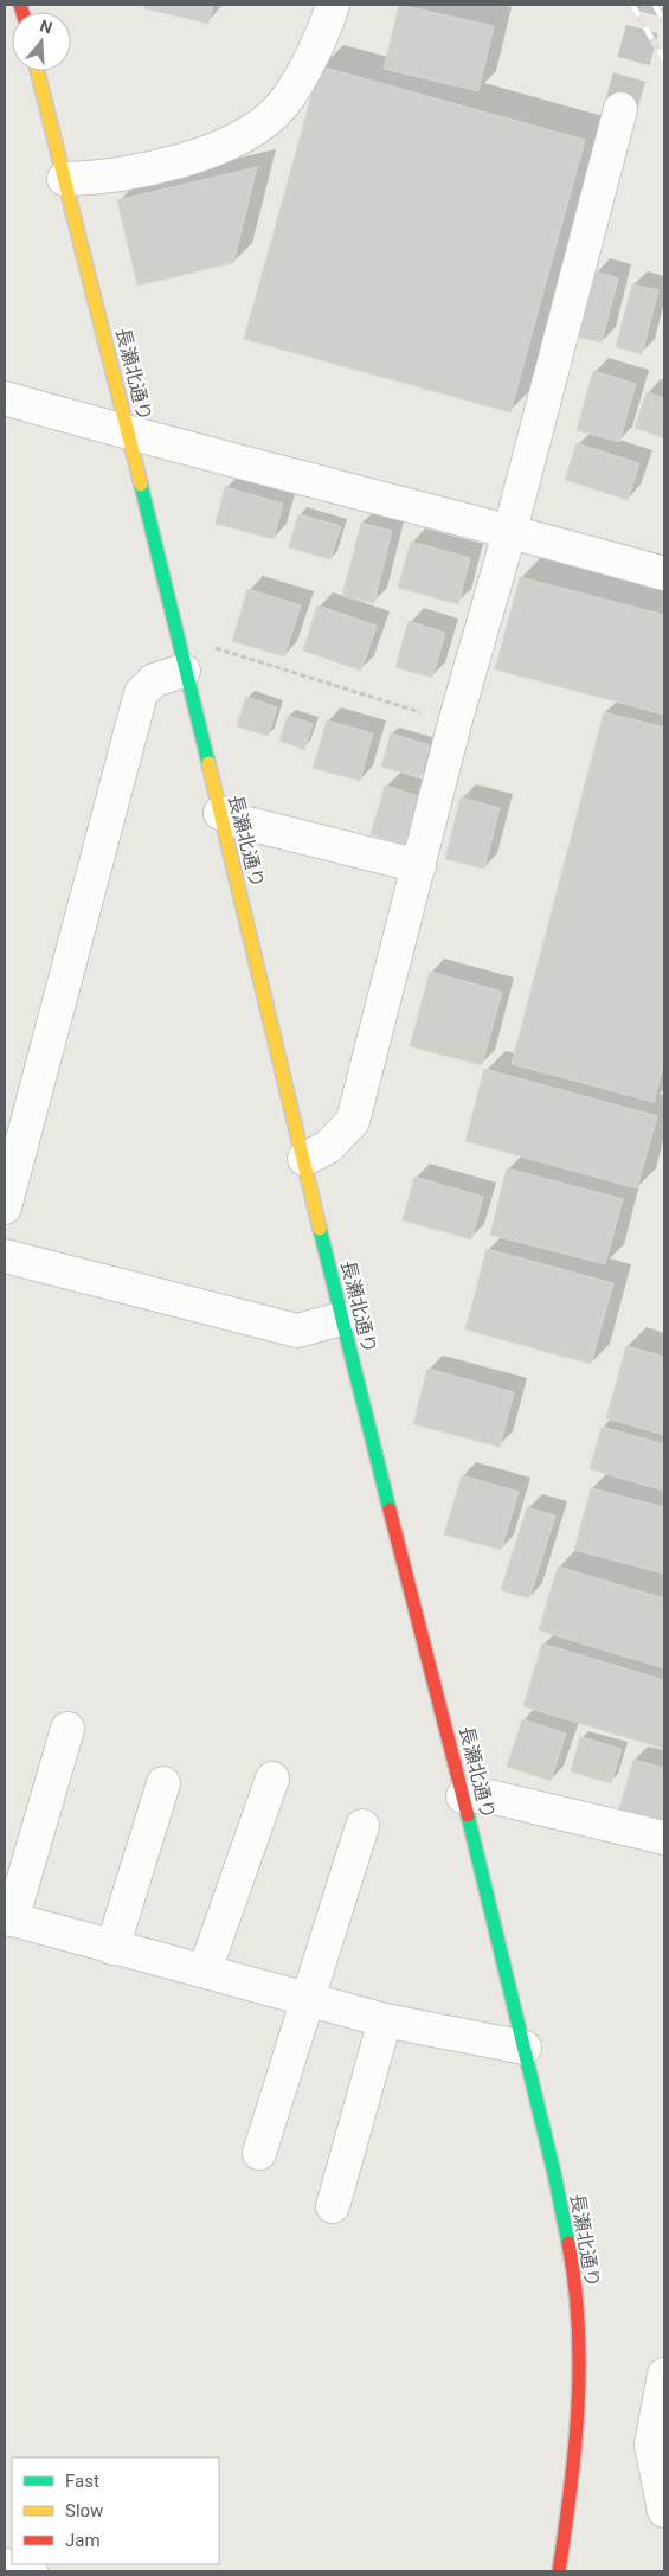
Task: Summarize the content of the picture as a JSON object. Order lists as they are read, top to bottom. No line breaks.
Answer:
{"streets":{"street":["長瀬北通り"]},"legend":["Fast","Slow","Jam"],"north":"top"}
